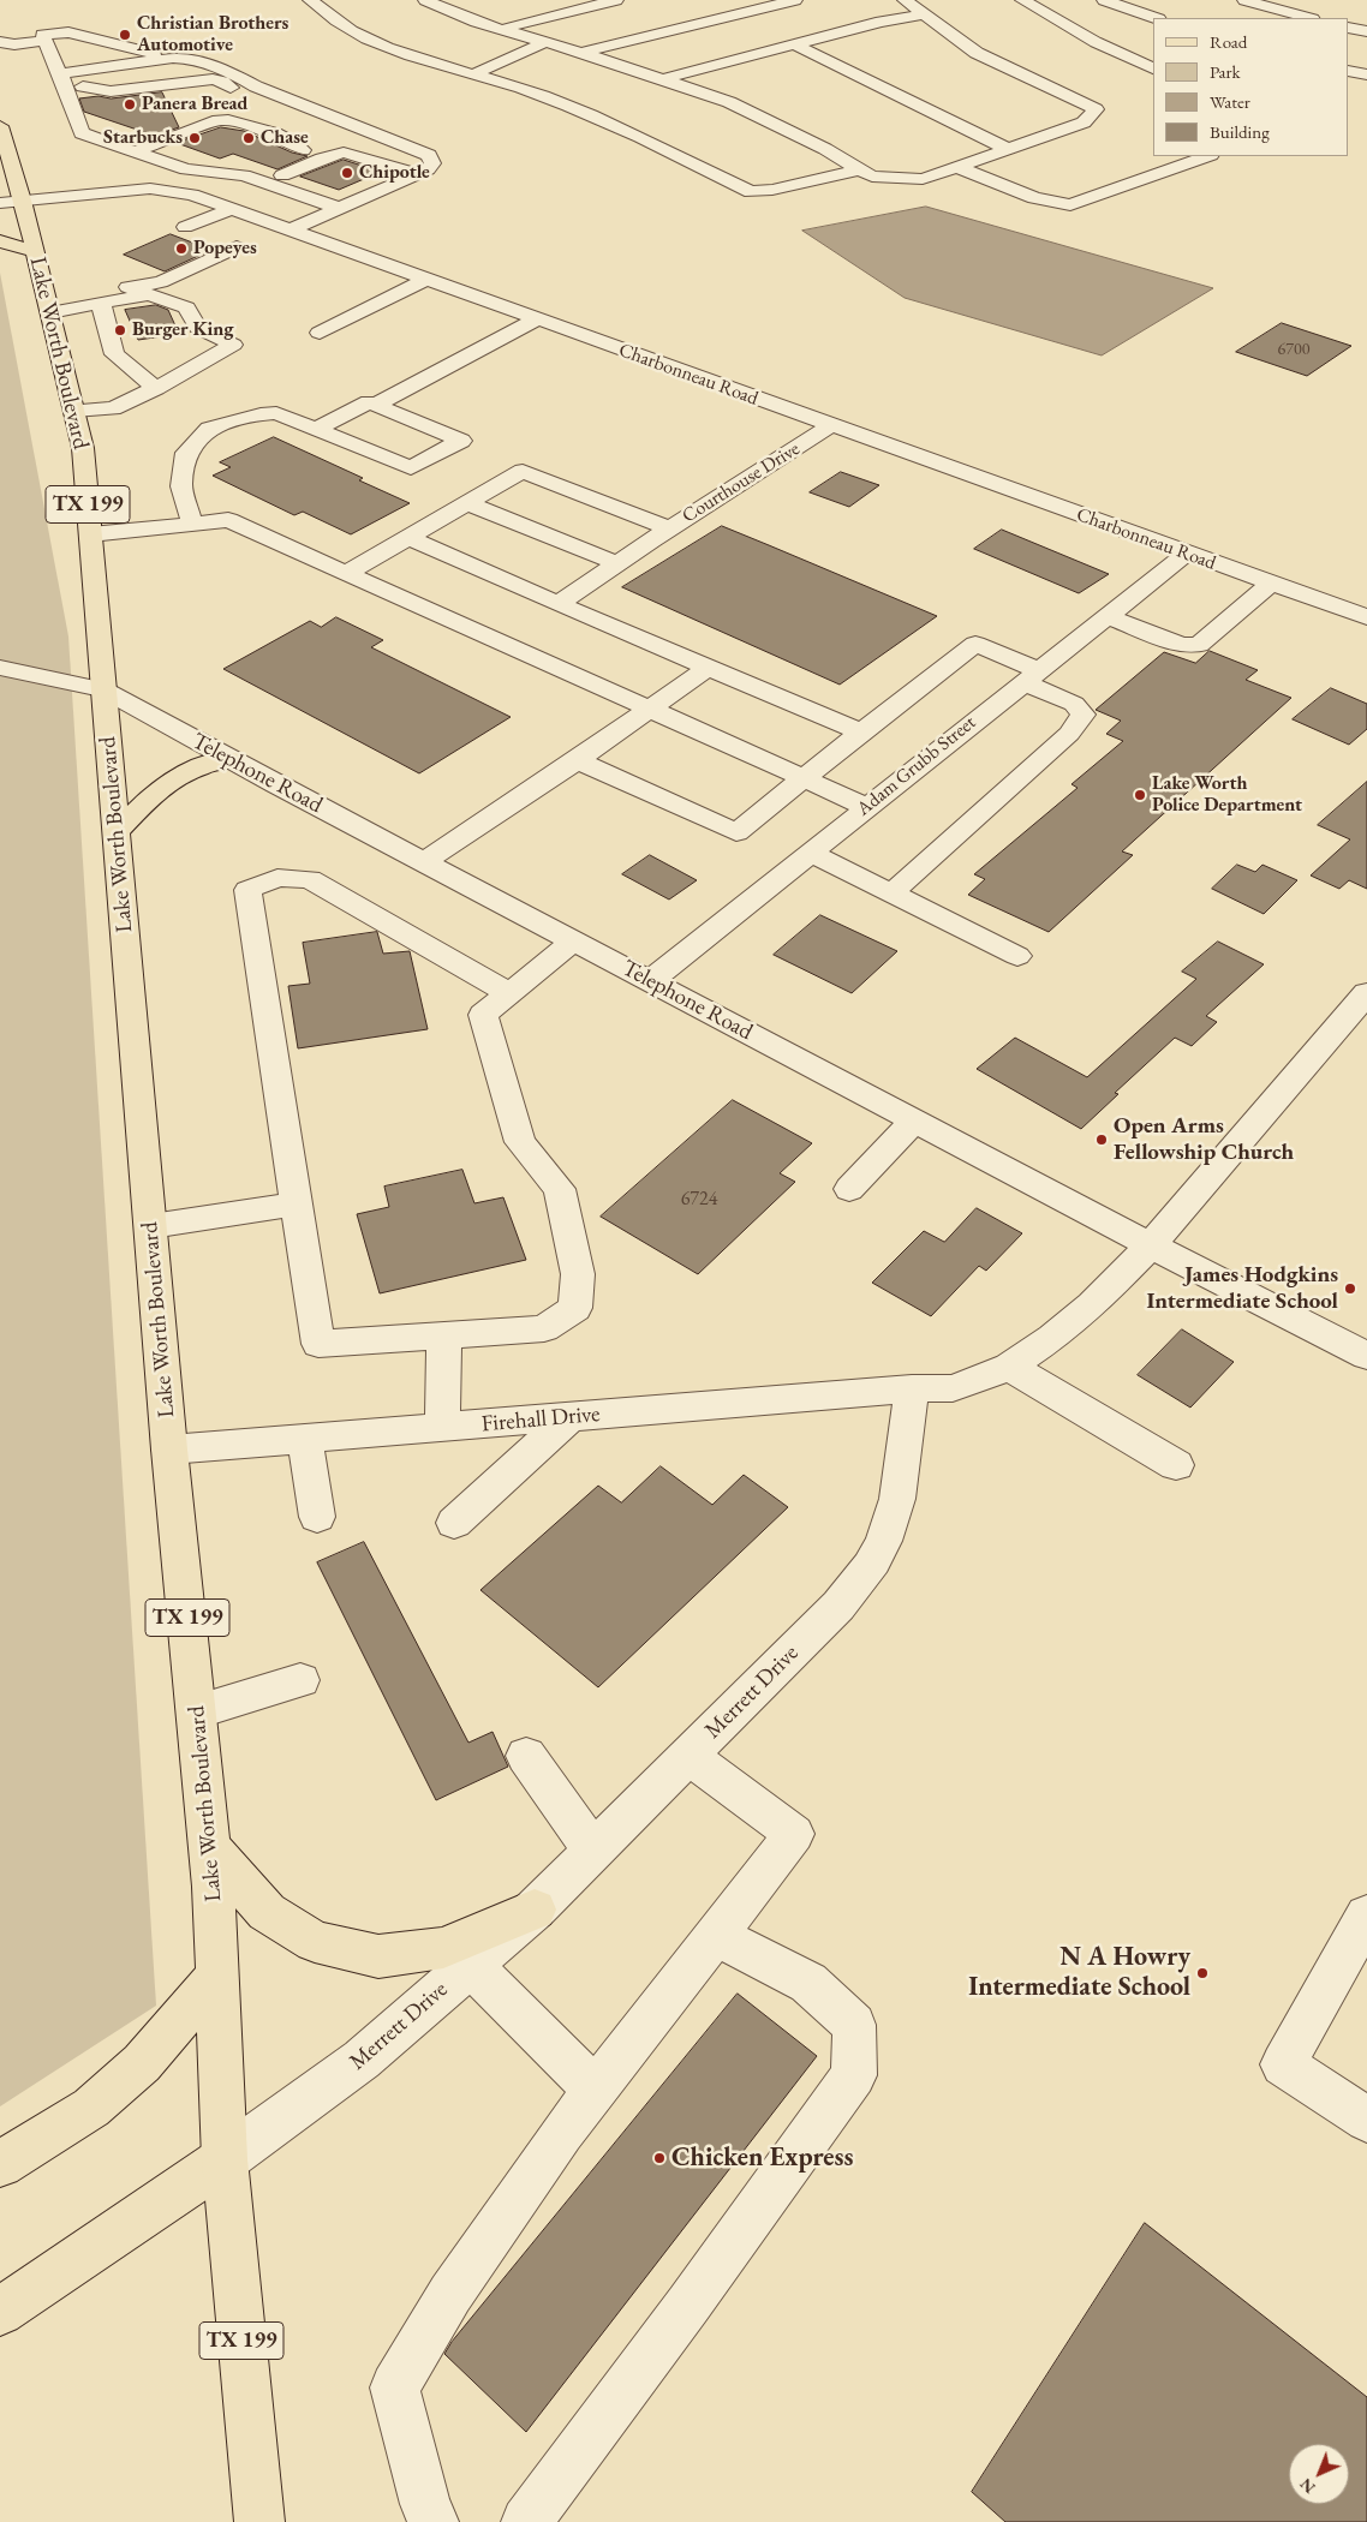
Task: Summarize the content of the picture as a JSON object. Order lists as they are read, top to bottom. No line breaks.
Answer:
{"streets":{"main road":["Lake Worth Boulevard","TX 199","Merrett Drive"],"street":["Charbonneau Road","Courthouse Drive","Adam Grubb Street","Telephone Road","Firehall Drive"]},"crossings":[["Lake Worth Boulevard","Charbonneau Road"],["Lake Worth Boulevard","Telephone Road"],["Lake Worth Boulevard","Firehall Drive"],["Lake Worth Boulevard","Merrett Drive"],["Charbonneau Road","Courthouse Drive"],["Charbonneau Road","Adam Grubb Street"],["Adam Grubb Street","Telephone Road"],["Firehall Drive","Merrett Drive"]],"places":["Christian Brothers Automotive","Panera Bread","Starbucks","Chase","Chipotle","Popeyes","Burger King","Lake Worth Police Department","Open Arms Fellowship Church","James Hodgkins Intermediate School","N A Howry Intermediate School","Chicken Express"],"house_numbers":["6700","6724"],"legend":["Road","Park","Water","Building"],"north":"bottom left"}
